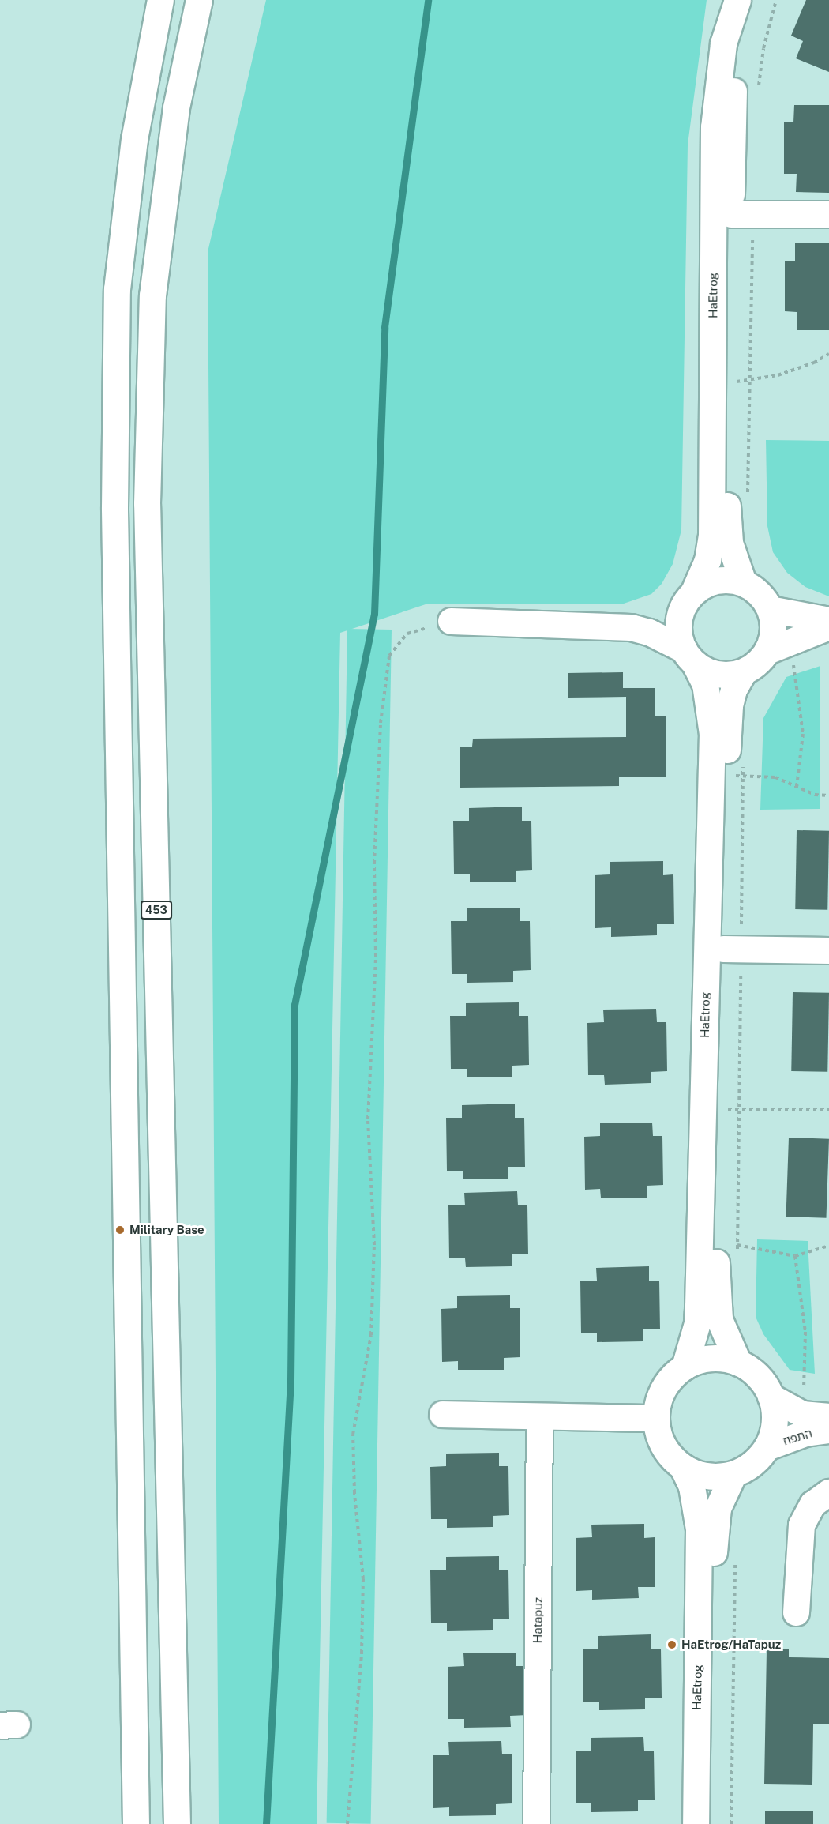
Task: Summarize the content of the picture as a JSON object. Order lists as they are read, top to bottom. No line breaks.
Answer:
{"streets":{"street":["HaEtrog","453","התפוז","Hatapuz"]},"crossings":[["HaEtrog","התפוז"]],"places":["Military Base","HaEtrog/HaTapuz"]}
